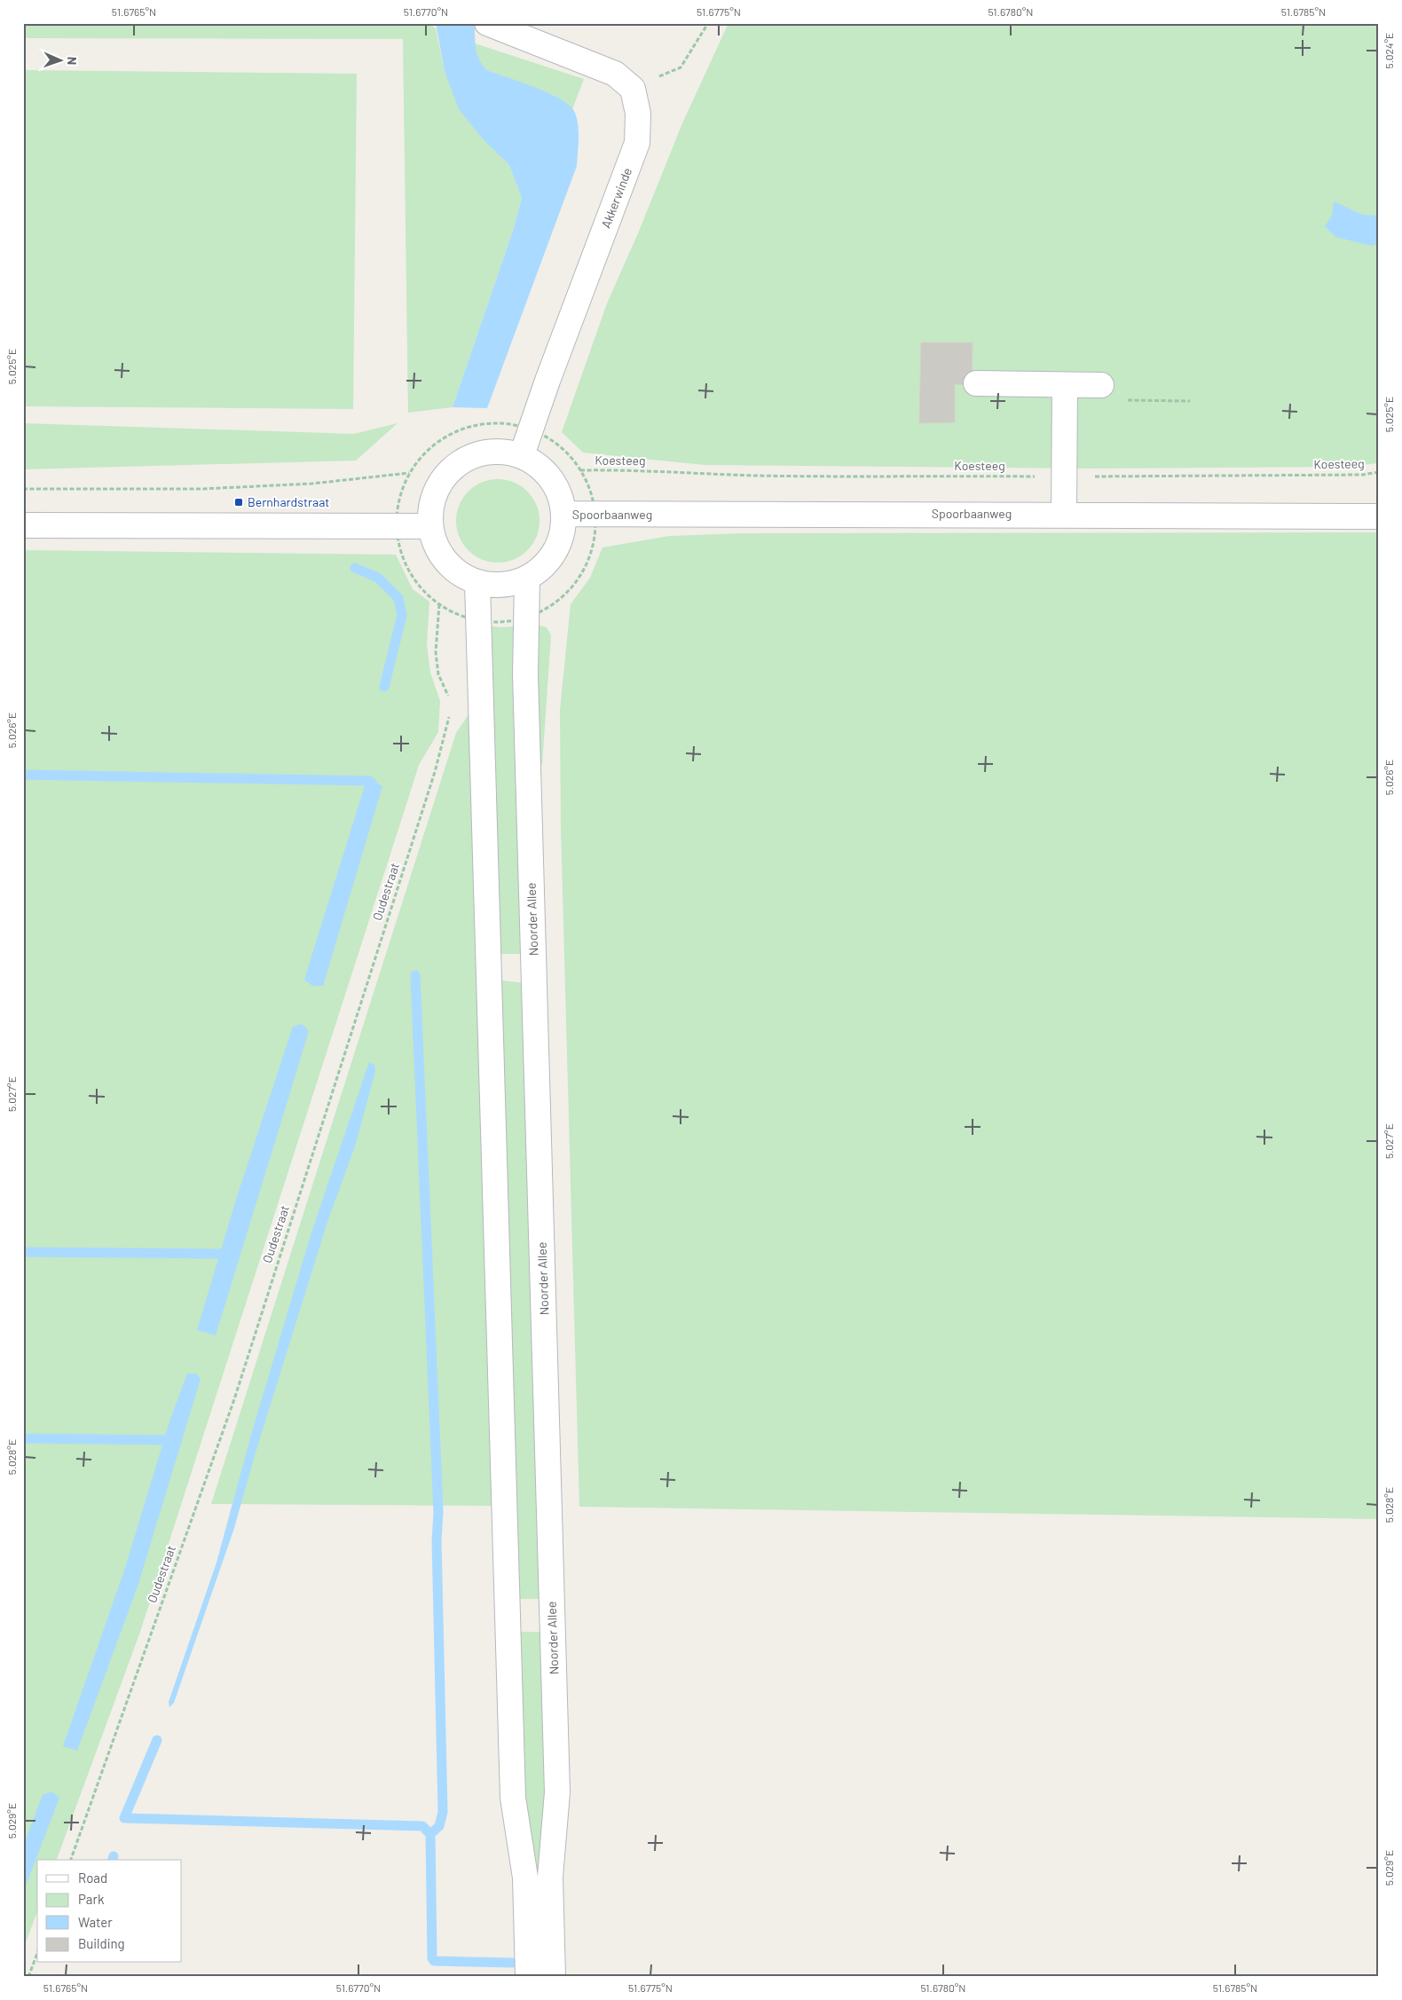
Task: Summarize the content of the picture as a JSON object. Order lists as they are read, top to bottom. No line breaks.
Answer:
{"streets":{"street":["Akkerwinde","Spoorbaanweg","Noorder Allee"],"path":["Koesteeg","Oudestraat"]},"crossings":[["Akkerwinde","Spoorbaanweg"],["Akkerwinde","Noorder Allee"],["Spoorbaanweg","Noorder Allee"]],"places":{"transit":["Bernhardstraat"]},"legend":["Road","Park","Water","Building"],"north":"right","coordinates":["51.6765°N","51.6770°N","51.6775°N","51.6780°N","51.6785°N","5.024°E","5.025°E","5.026°E","5.027°E","5.028°E","5.029°E"]}
